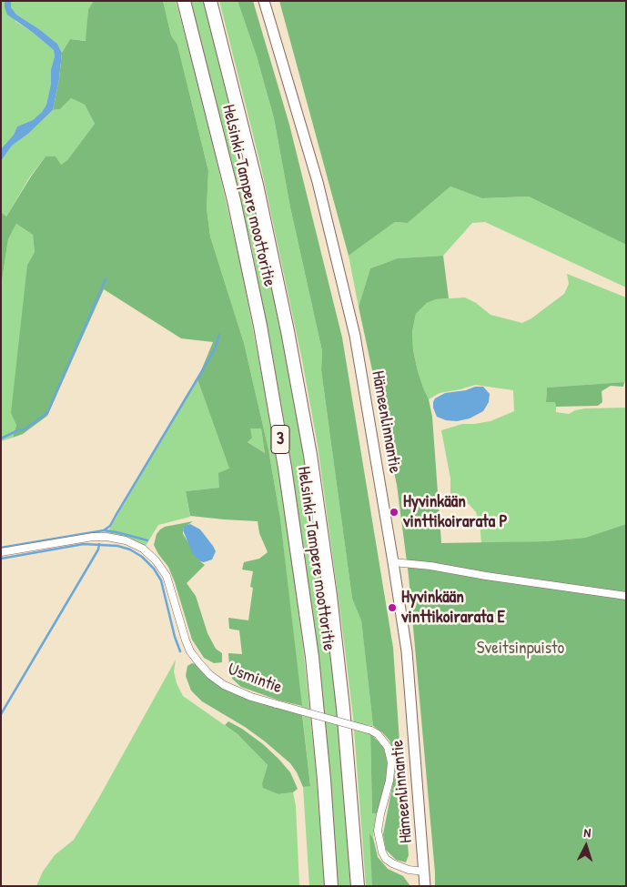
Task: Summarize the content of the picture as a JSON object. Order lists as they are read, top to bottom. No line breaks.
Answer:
{"streets":{"highway":["Helsinki-Tampere moottoritie","3"],"main road":["Hämeenlinnantie"],"street":["Usmintie"]},"crossings":[["Hämeenlinnantie","Usmintie"]],"parks":["Sveitsinpuisto"],"places":["Hyvinkään vinttikoirarata P","Hyvinkään vinttikoirarata E"],"north":"top"}
